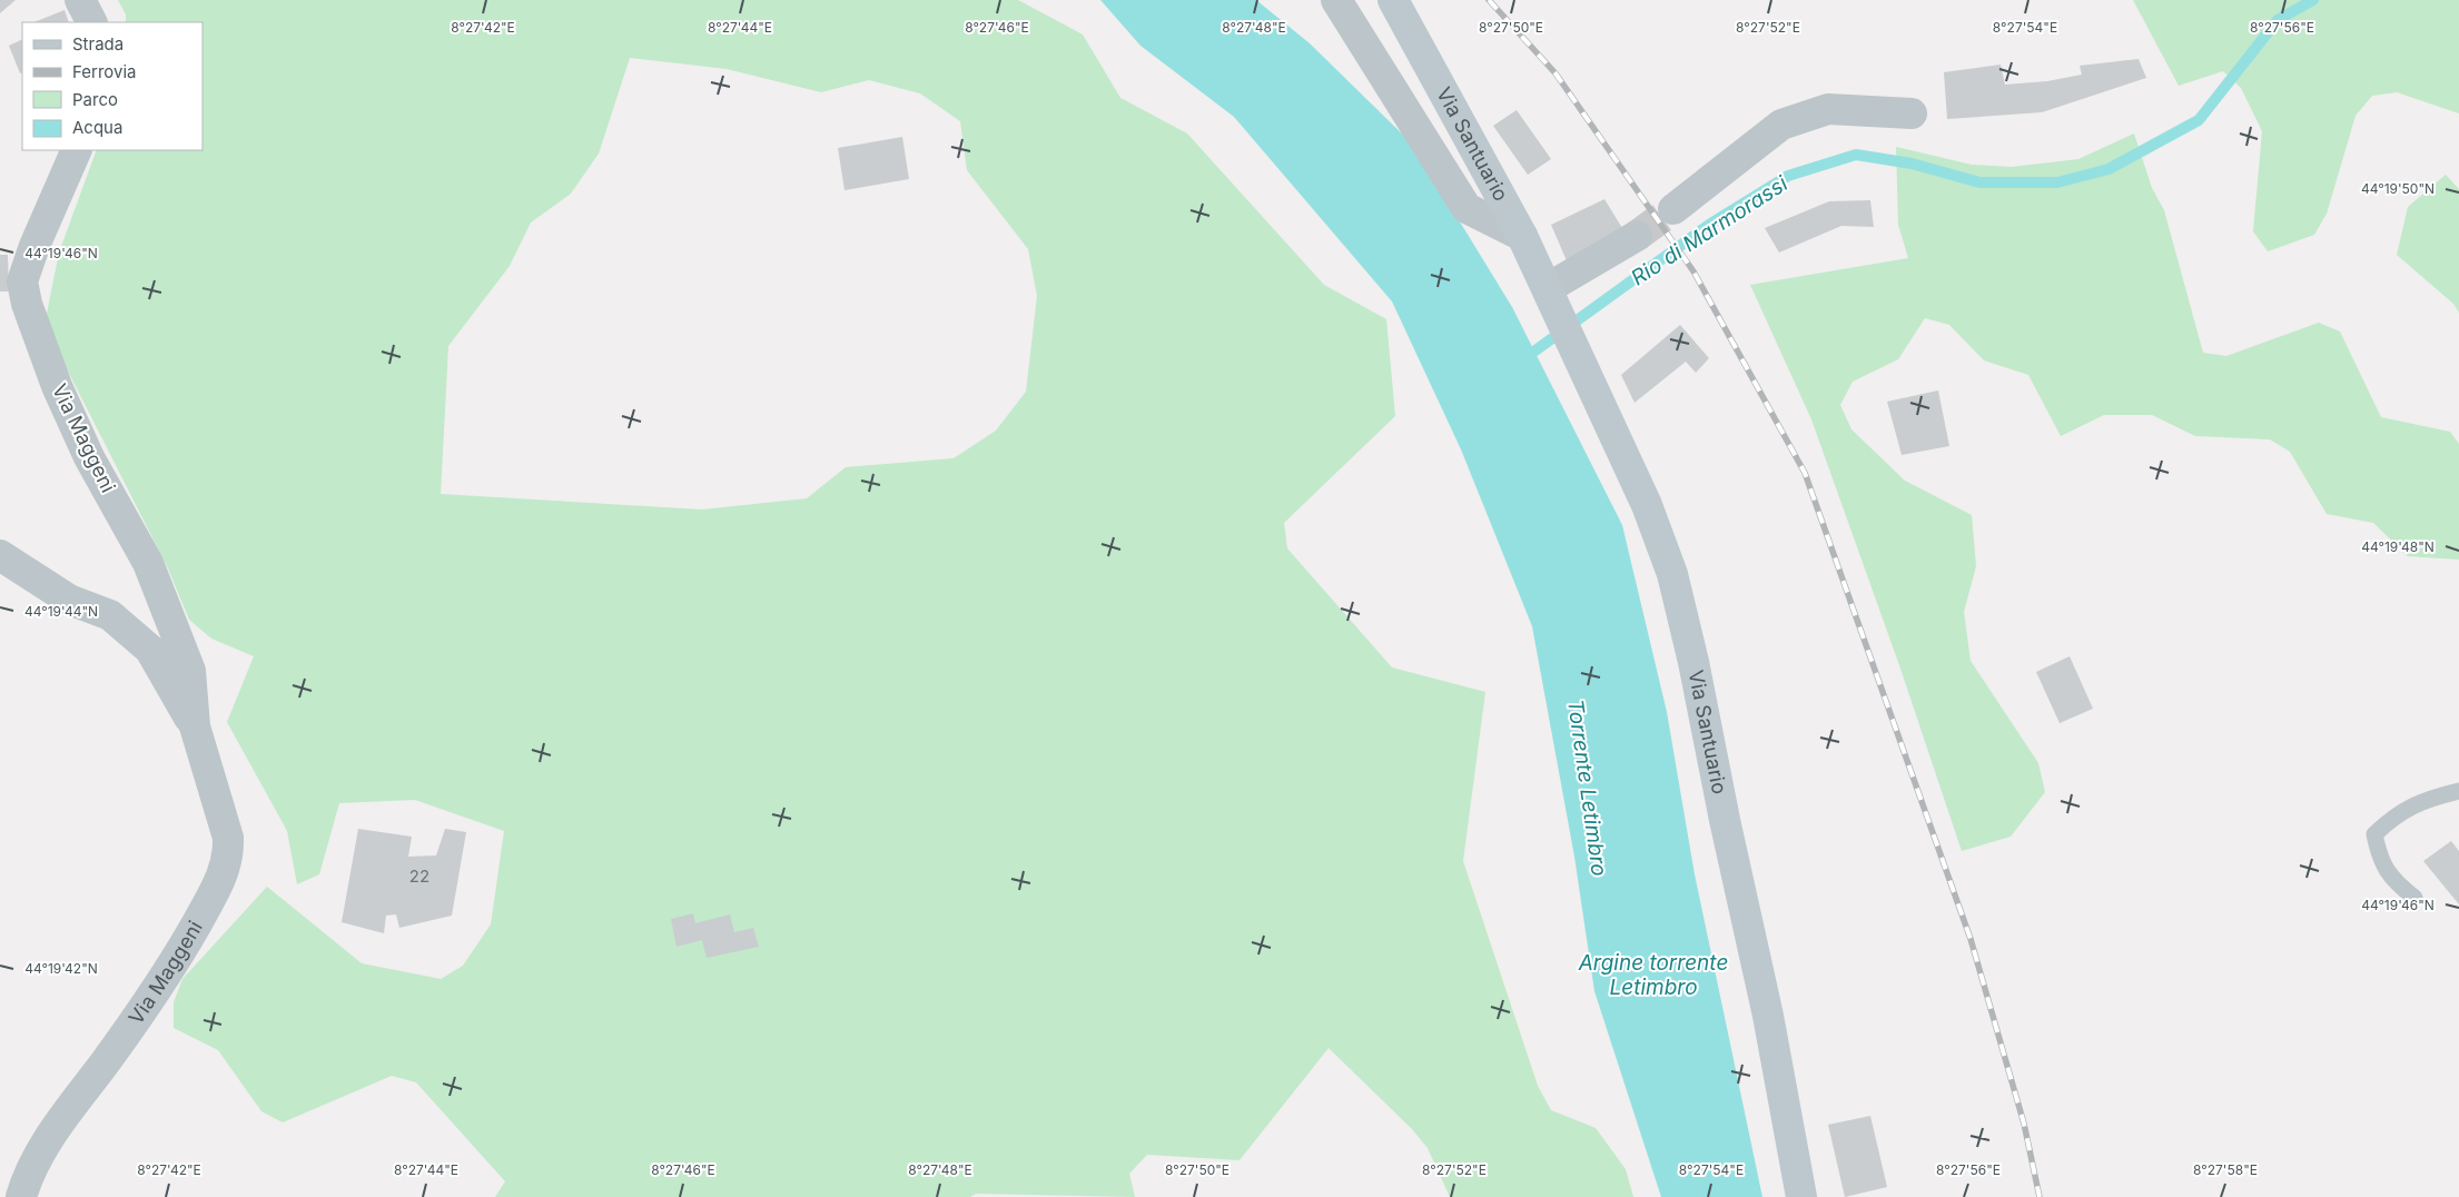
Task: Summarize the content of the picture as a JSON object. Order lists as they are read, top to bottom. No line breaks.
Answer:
{"streets":{"main road":["Via Santuario"],"street":["Via Maggeni"]},"water":["Rio di Marmorassi","Torrente Letimbro","Argine torrente Letimbro"],"house_numbers":["22"],"legend":["Strada","Ferrovia","Parco","Acqua"],"coordinates":["8°27'44\"E","8°27'42\"E","8°27'46\"E","8°27'48\"E","8°27'50\"E","8°27'52\"E","8°27'54\"E","8°27'56\"E","44°19'50\"N","44°19'46\"N","44°19'48\"N","44°19'44\"N","44°19'42\"N","8°27'58\"E"]}
